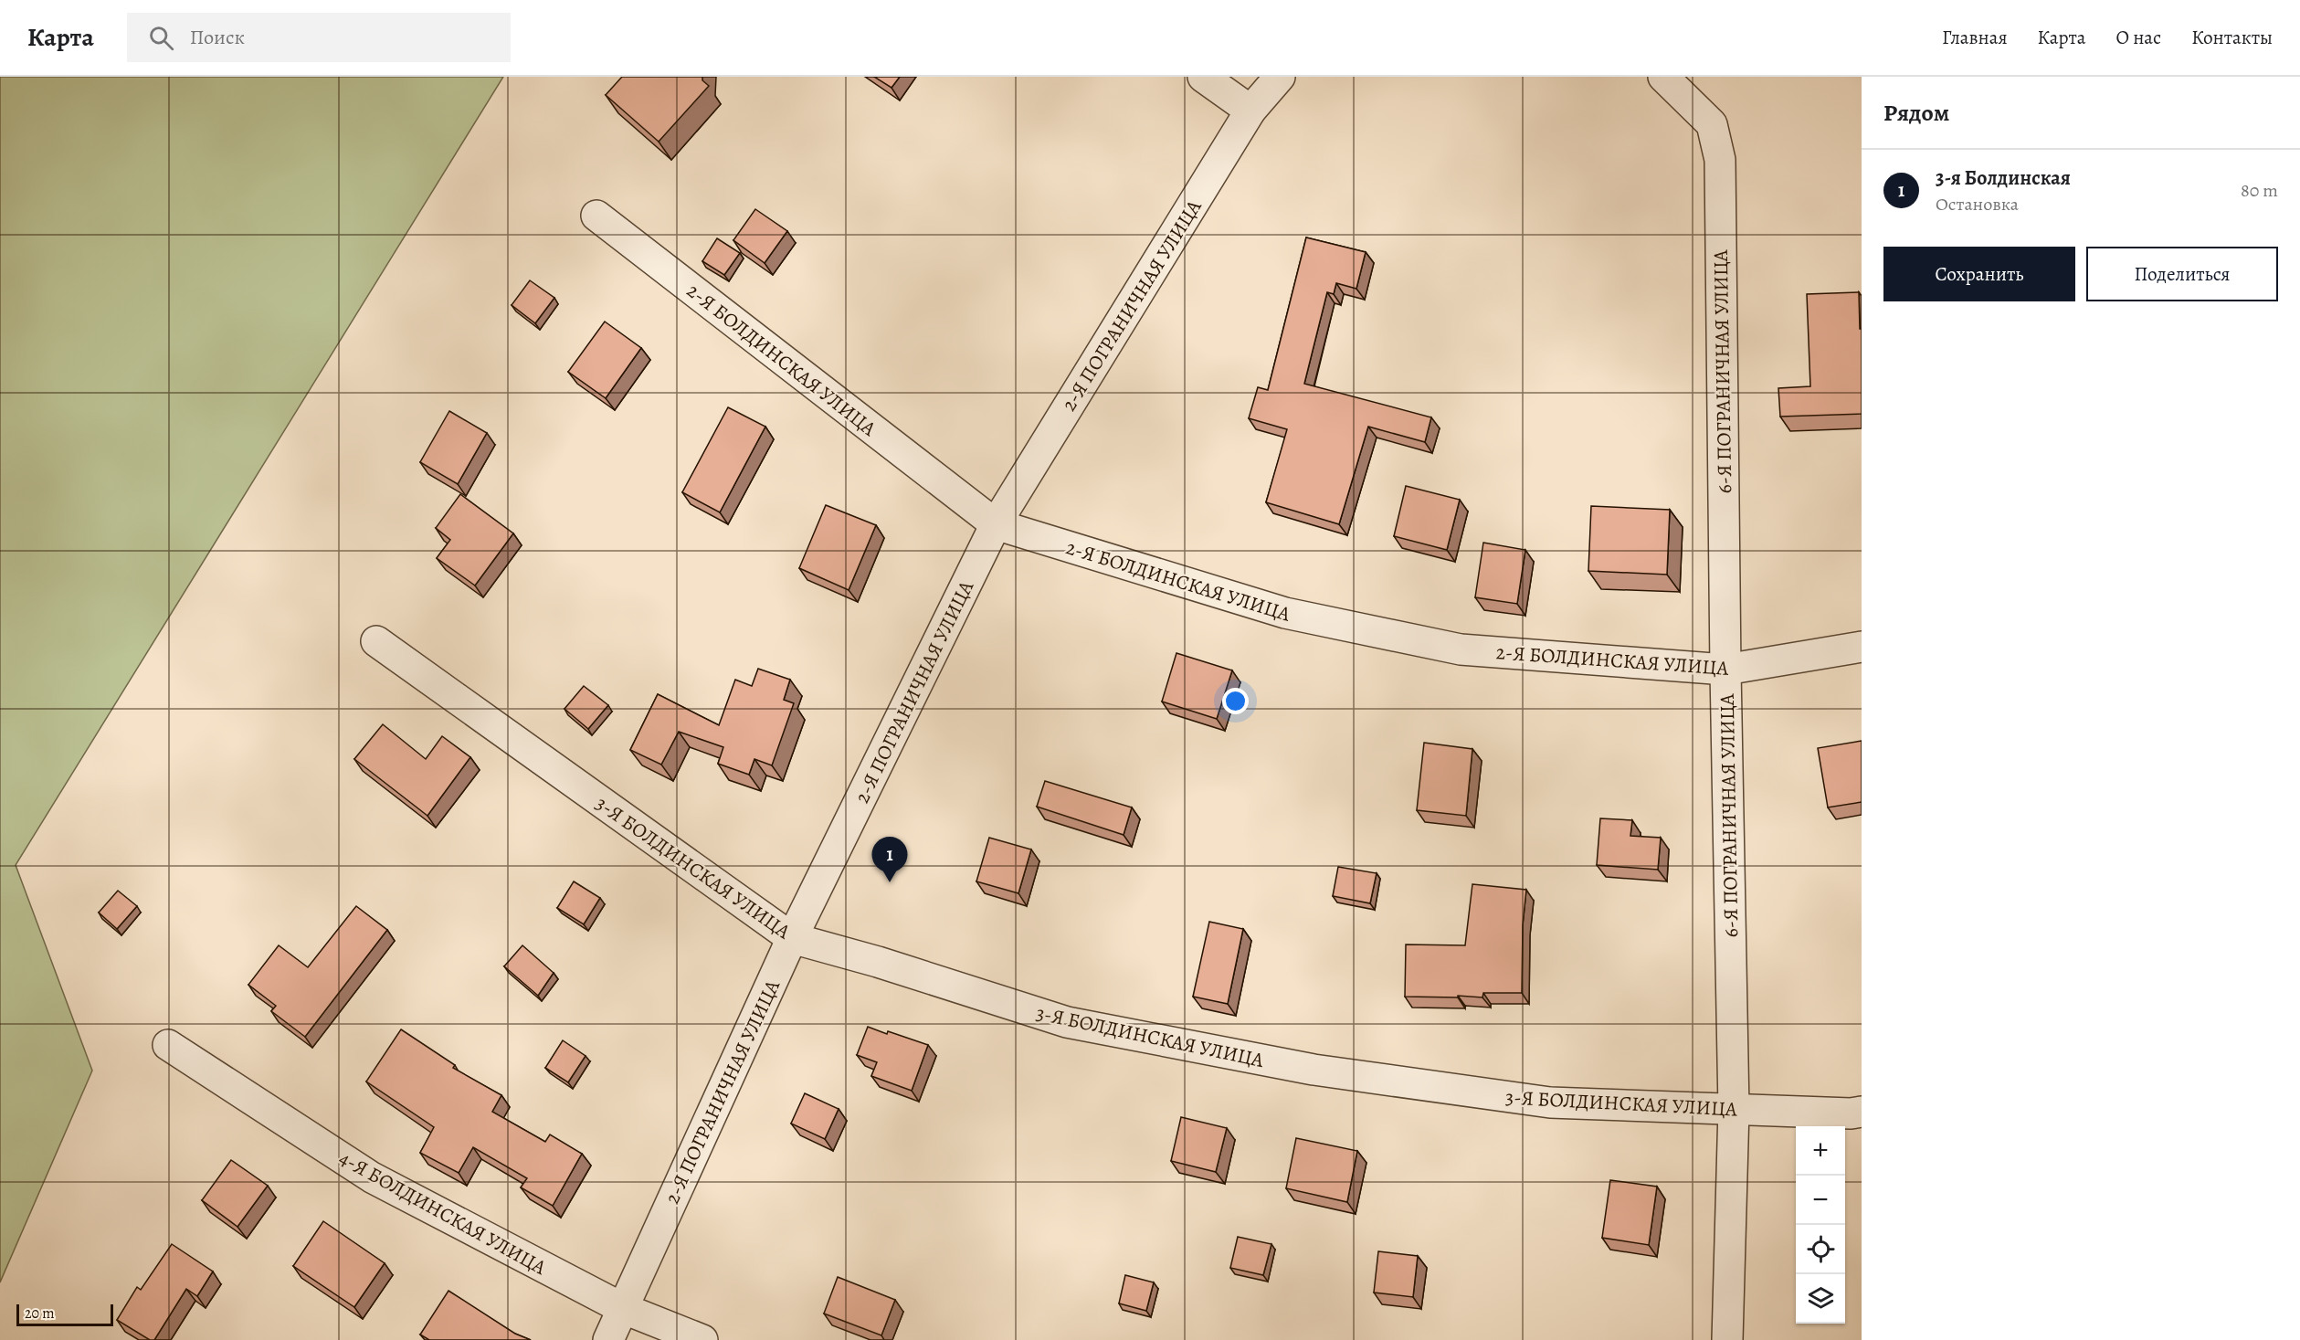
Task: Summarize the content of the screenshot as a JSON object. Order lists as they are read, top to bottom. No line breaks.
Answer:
{"streets":{"street":["2-Я ПОГРАНИЧНАЯ УЛИЦА","2-Я БОЛДИНСКАЯ УЛИЦА","6-Я ПОГРАНИЧНАЯ УЛИЦА","3-Я БОЛДИНСКАЯ УЛИЦА","4-Я БОЛДИНСКАЯ УЛИЦА"]},"crossings":[["2-Я ПОГРАНИЧНАЯ УЛИЦА","2-Я БОЛДИНСКАЯ УЛИЦА"],["2-Я ПОГРАНИЧНАЯ УЛИЦА","3-Я БОЛДИНСКАЯ УЛИЦА"],["2-Я ПОГРАНИЧНАЯ УЛИЦА","4-Я БОЛДИНСКАЯ УЛИЦА"],["2-Я БОЛДИНСКАЯ УЛИЦА","6-Я ПОГРАНИЧНАЯ УЛИЦА"],["6-Я ПОГРАНИЧНАЯ УЛИЦА","3-Я БОЛДИНСКАЯ УЛИЦА"]],"scale_bar":"20 m","page":{"header":"Карта","search":"Поиск","nav":["Главная","Карта","О нас","Контакты"],"heading":"Рядом","list":[{"mark":"1","name":"3-я Болдинская","note":"Остановка","value":"80 m"}],"buttons":["Сохранить","Поделиться"],"pins":"1","map_buttons":["+","−"],"scale":"20 m"}}
